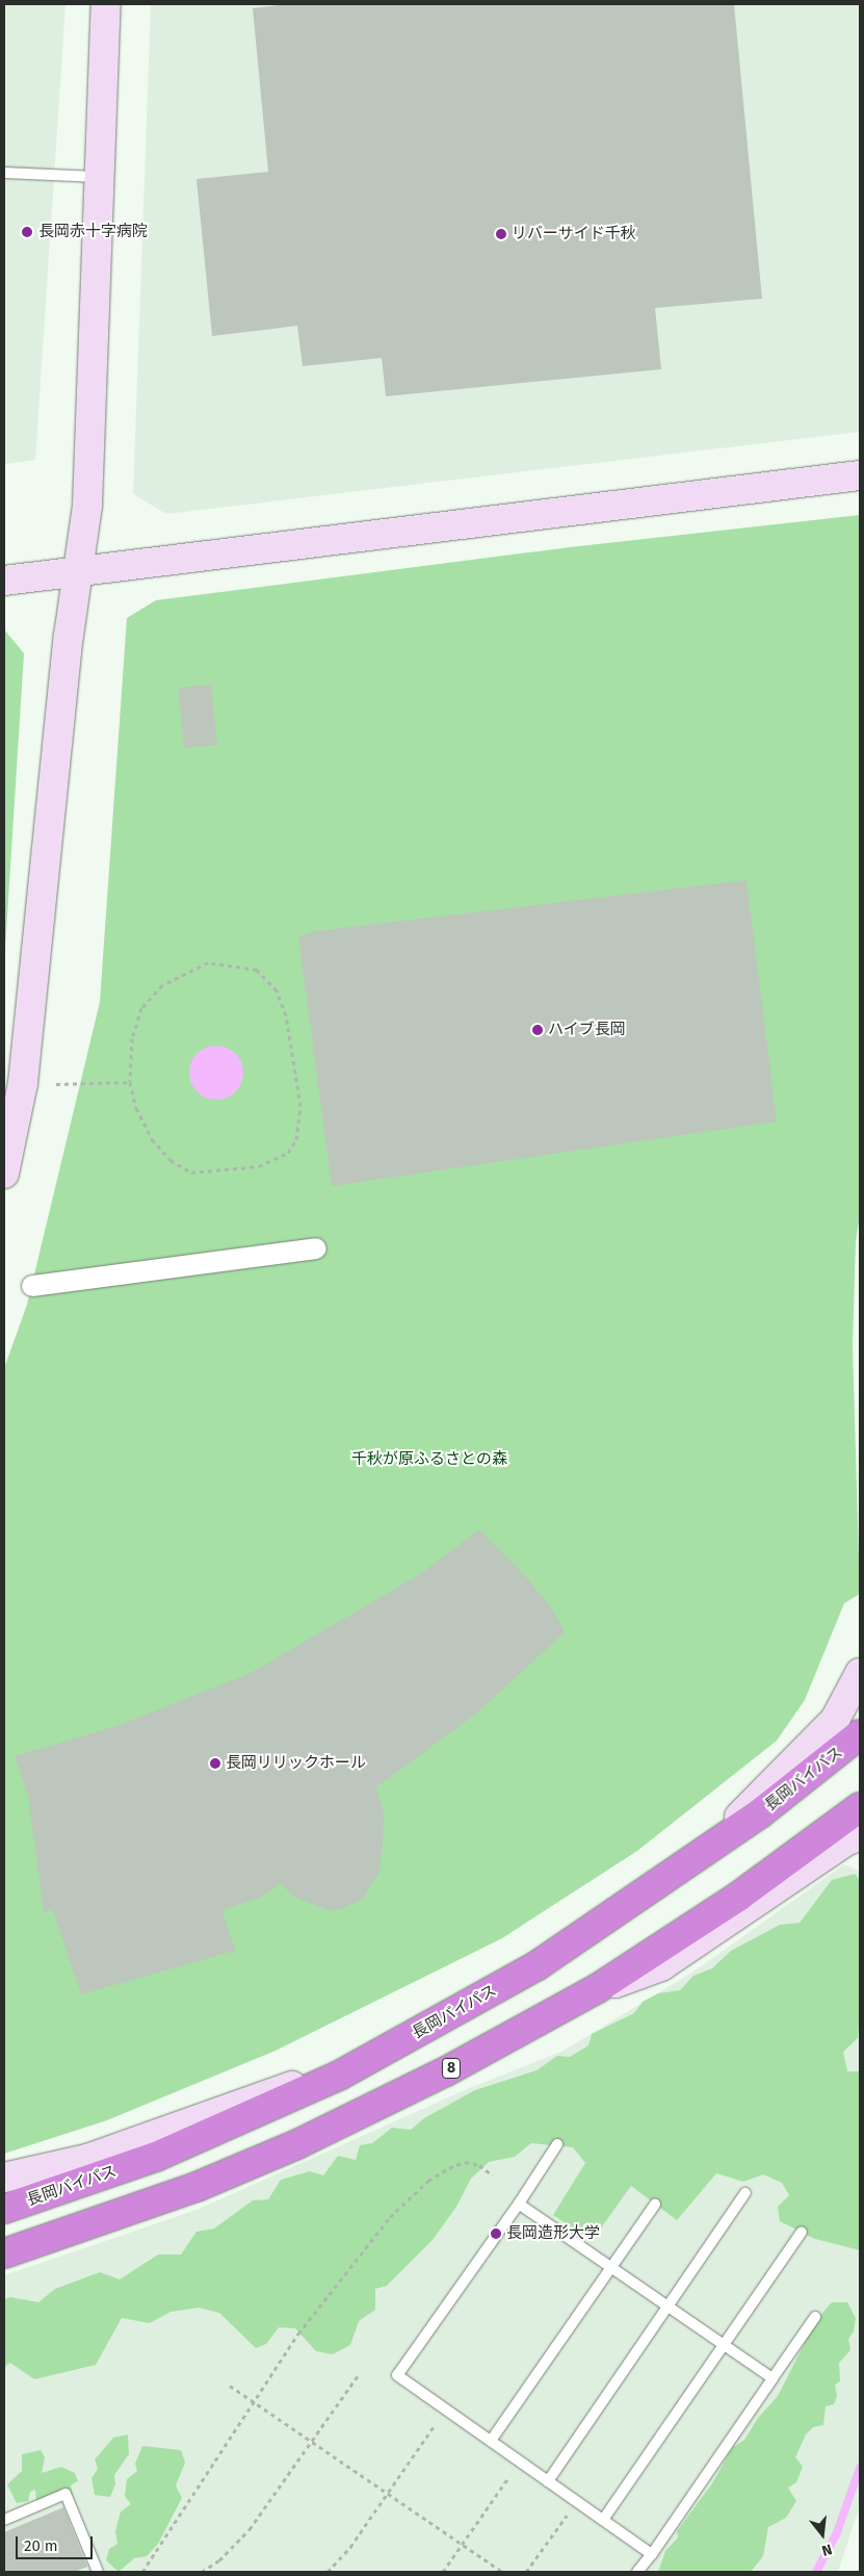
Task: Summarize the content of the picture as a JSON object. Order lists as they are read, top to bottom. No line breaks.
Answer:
{"streets":{"highway":["長岡バイパス","8"]},"parks":["千秋が原ふるさとの森"],"places":["長岡赤十字病院","リバーサイド千秋","ハイブ長岡","長岡リリックホール","長岡造形大学"],"scale_bar":"20 m","north":"bottom"}
